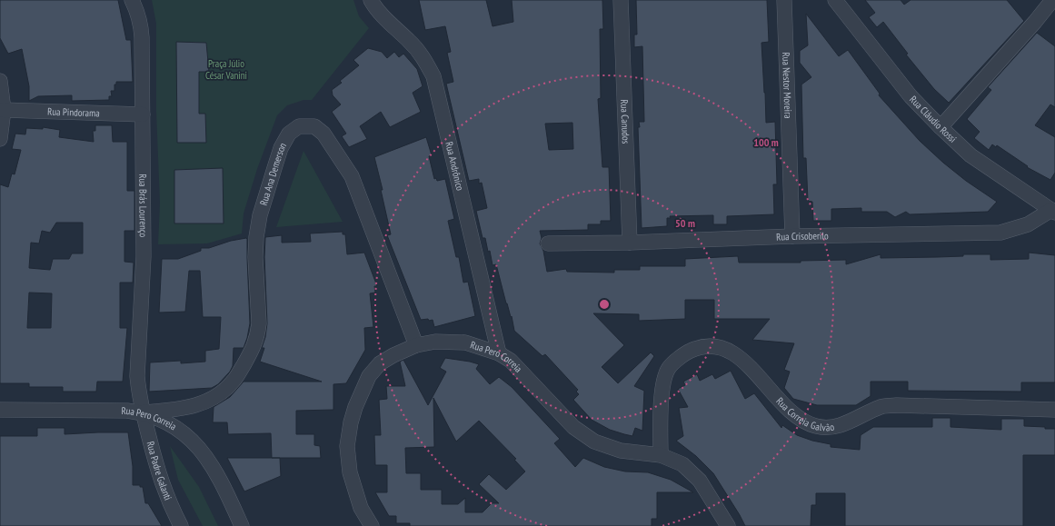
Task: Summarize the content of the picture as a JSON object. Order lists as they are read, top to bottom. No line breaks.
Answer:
{"streets":{"street":["Rua Nestor Moreira","Rua Pindorama","Rua Cláudio Rossi","Rua Canudos","Rua Andrônico","Rua Ana Demerson","Rua Brás Lourenço","Rua Crisoberilo","Rua Pero Correia","Rua Correia Galvão","Rua Padre Galanti"]},"crossings":[["Rua Nestor Moreira","Rua Crisoberilo"],["Rua Pindorama","Rua Brás Lourenço"],["Rua Cláudio Rossi","Rua Crisoberilo"],["Rua Canudos","Rua Crisoberilo"],["Rua Andrônico","Rua Pero Correia"],["Rua Ana Demerson","Rua Brás Lourenço"],["Rua Ana Demerson","Rua Pero Correia"],["Rua Ana Demerson","Rua Padre Galanti"],["Rua Brás Lourenço","Rua Pero Correia"],["Rua Brás Lourenço","Rua Padre Galanti"],["Rua Pero Correia","Rua Correia Galvão"],["Rua Pero Correia","Rua Padre Galanti"]],"parks":["Praça Júlio César Vanini"],"rings":["100 m","50 m"]}
